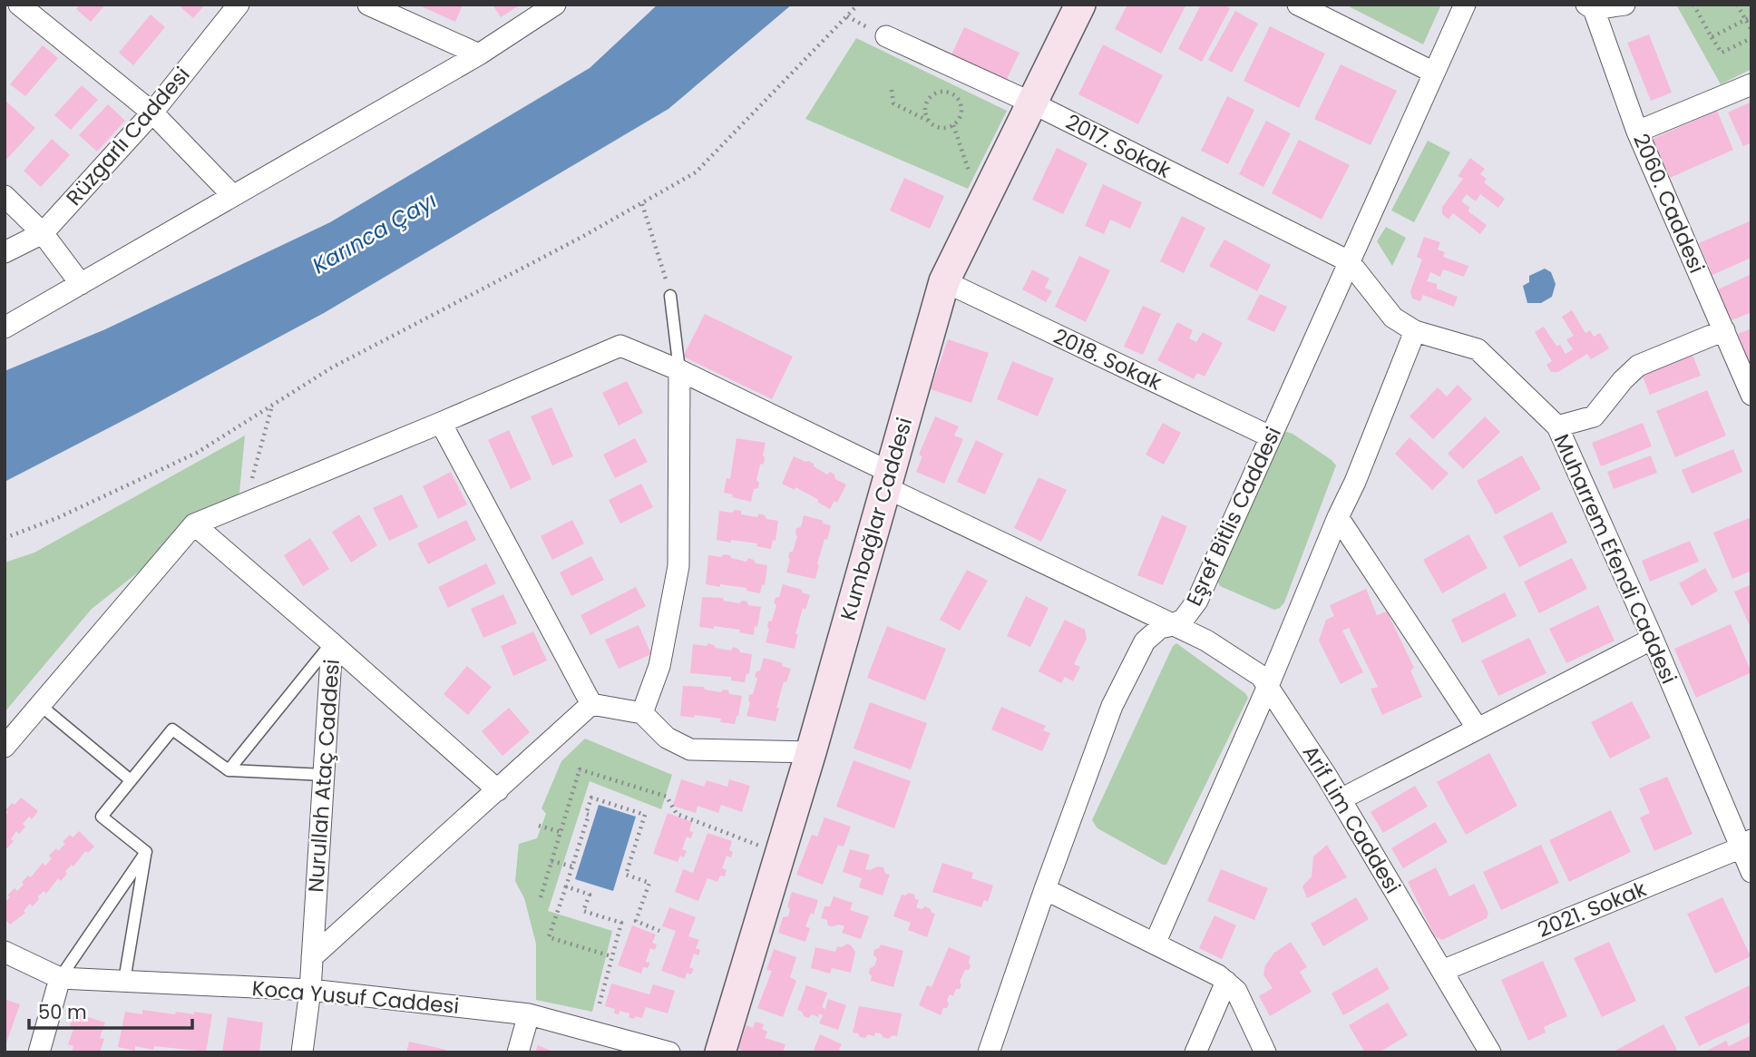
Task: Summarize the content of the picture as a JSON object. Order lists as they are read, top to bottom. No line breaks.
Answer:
{"streets":{"main road":["Kumbağlar Caddesi"],"street":["Rüzgarlı Caddesi","2017. Sokak","2060. Caddesi","2018. Sokak","Eşref Bitlis Caddesi","Muharrem Efendi Caddesi","Nurullah Ataç Caddesi","Arif Lim Caddesi","2021. Sokak","Koca Yusuf Caddesi"]},"crossings":[["2017. Sokak","Eşref Bitlis Caddesi"],["2017. Sokak","Kumbağlar Caddesi"],["2017. Sokak","Muharrem Efendi Caddesi"],["2018. Sokak","Eşref Bitlis Caddesi"],["2018. Sokak","Kumbağlar Caddesi"],["Eşref Bitlis Caddesi","Muharrem Efendi Caddesi"],["Eşref Bitlis Caddesi","Arif Lim Caddesi"],["Kumbağlar Caddesi","Arif Lim Caddesi"],["Muharrem Efendi Caddesi","2021. Sokak"],["Nurullah Ataç Caddesi","Arif Lim Caddesi"],["Nurullah Ataç Caddesi","Koca Yusuf Caddesi"],["Arif Lim Caddesi","2021. Sokak"]],"water":["Karınca Çayı"],"scale_bar":"50 m"}
